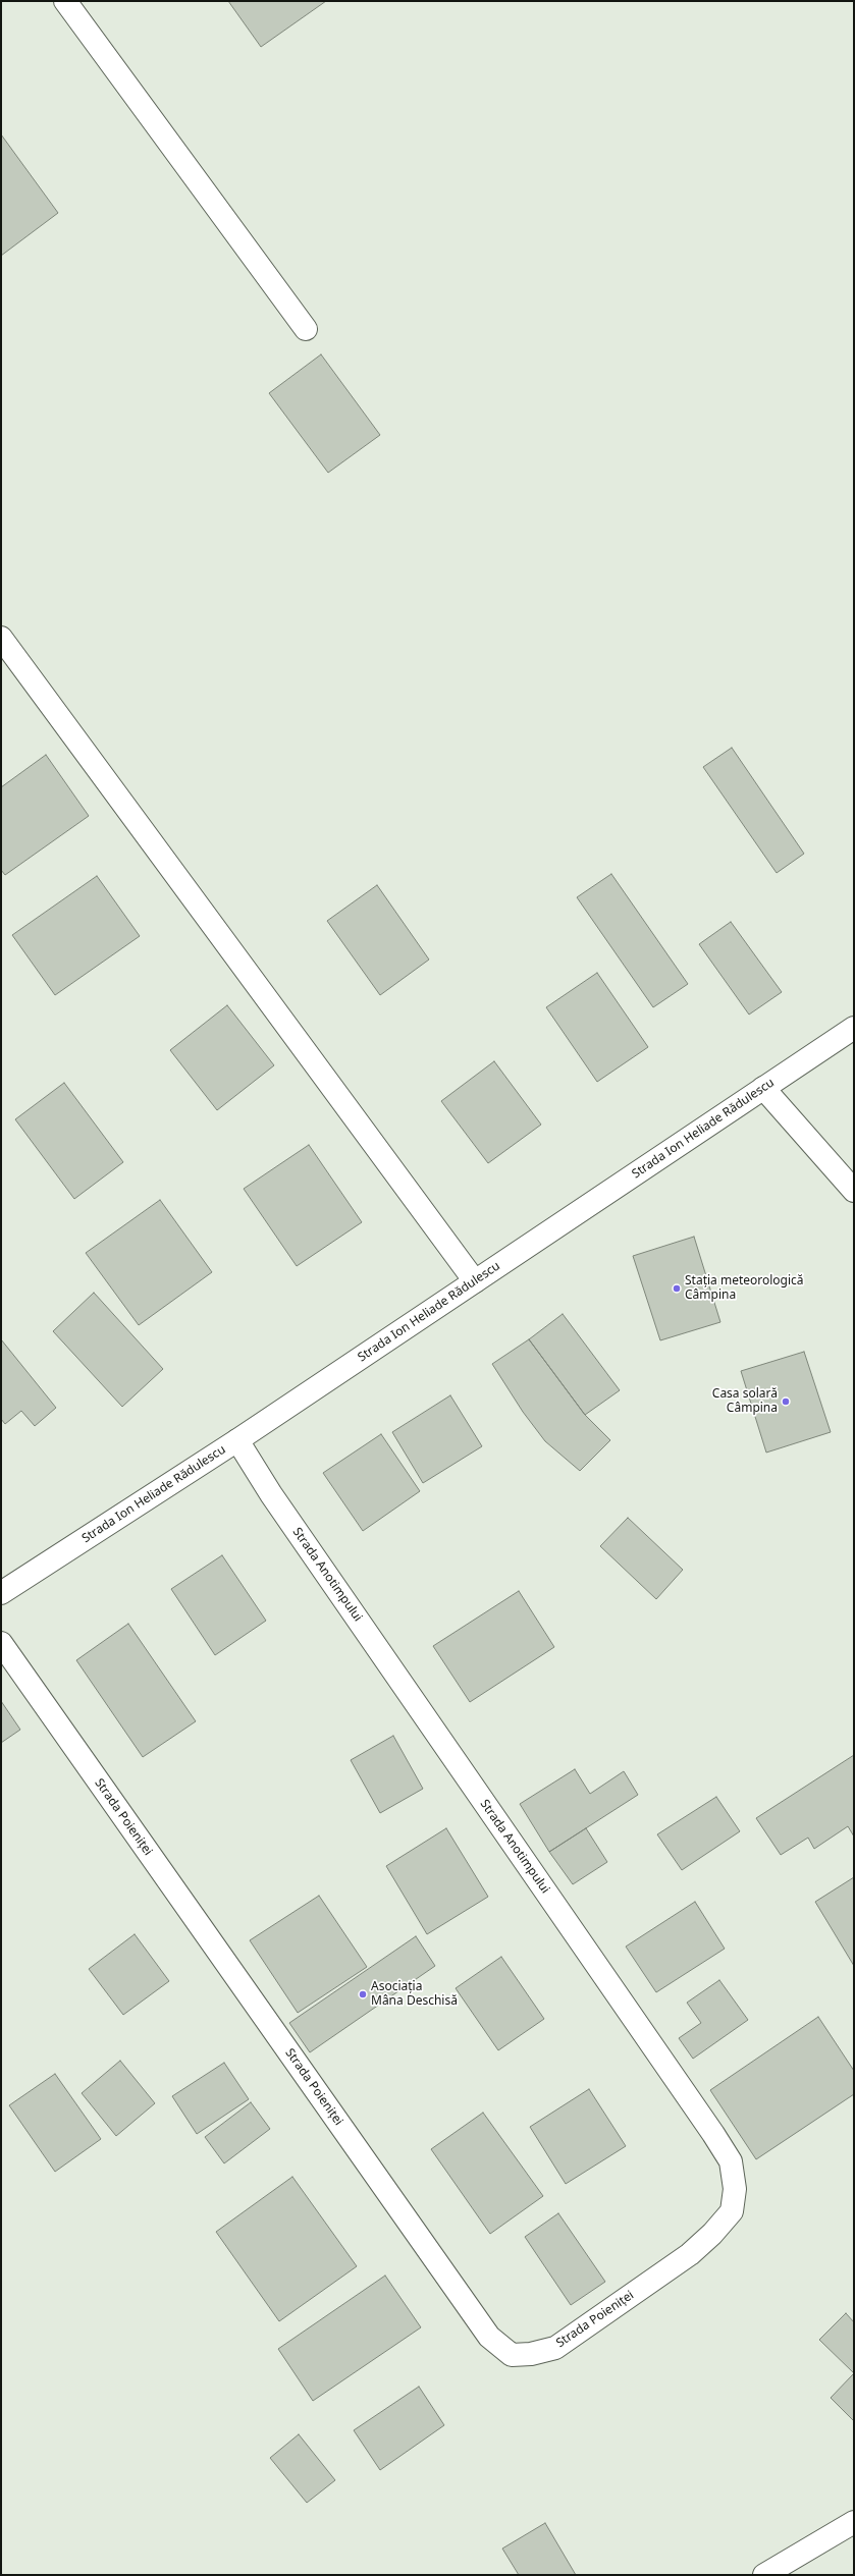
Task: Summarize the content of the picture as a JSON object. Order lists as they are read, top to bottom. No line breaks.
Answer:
{"streets":{"street":["Strada Ion Heliade Rădulescu","Strada Anotimpului","Strada Poieniței"]},"crossings":[["Strada Ion Heliade Rădulescu","Strada Anotimpului"],["Strada Anotimpului","Strada Poieniței"]],"places":["Stația meteorologică Câmpina","Casa solară Câmpina","Asociația Mâna Deschisă"]}
